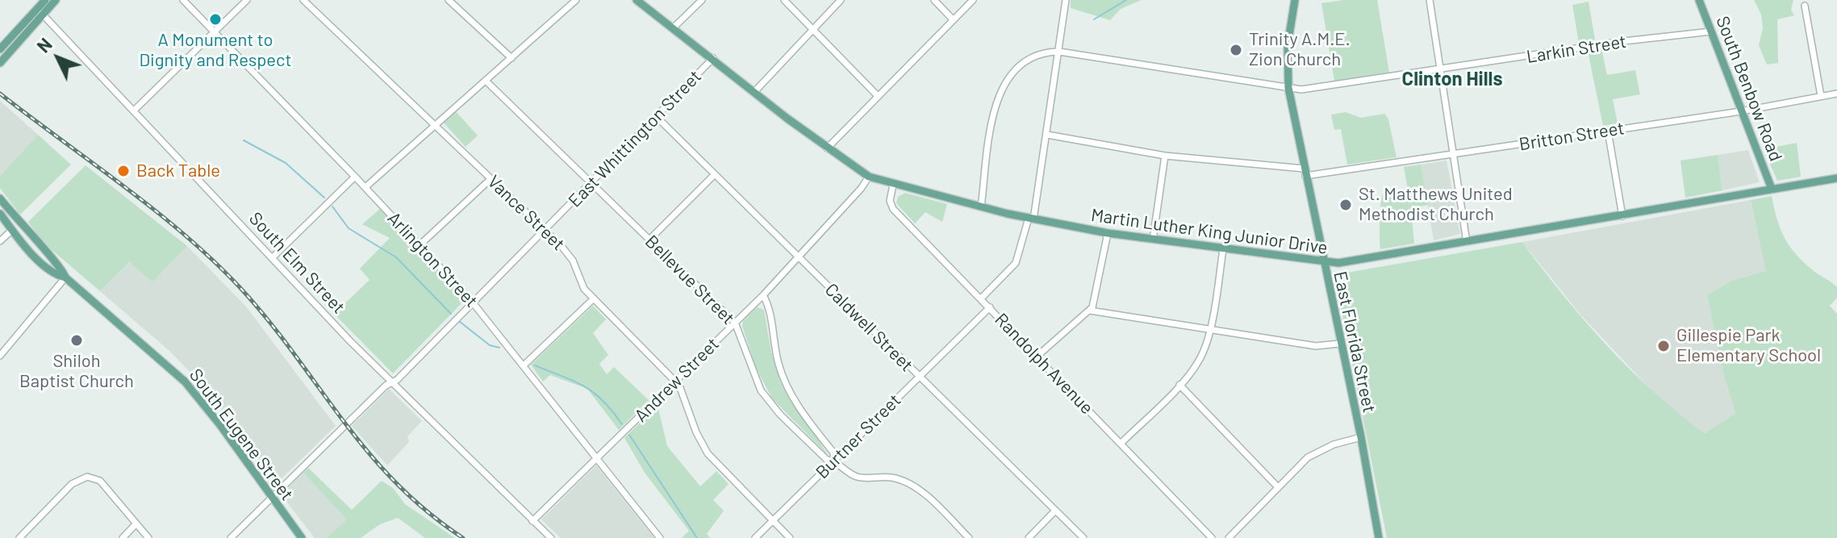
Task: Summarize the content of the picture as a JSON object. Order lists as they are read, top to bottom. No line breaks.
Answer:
{"streets":{"main road":["South Benbow Road","Martin Luther King Junior Drive","South Elm Street","East Florida Street","South Eugene Street"],"street":["Larkin Street","Britton Street","East Whittington Street","Vance Street","Arlington Street","Bellevue Street","Caldwell Street","Randolph Avenue","Andrew Street","Burtner Street"]},"crossings":[["Larkin Street","South Benbow Road"],["Larkin Street","East Florida Street"],["South Benbow Road","Britton Street"],["South Benbow Road","Martin Luther King Junior Drive"],["Britton Street","East Florida Street"],["East Whittington Street","Vance Street"],["East Whittington Street","Martin Luther King Junior Drive"],["East Whittington Street","Arlington Street"],["East Whittington Street","South Elm Street"],["East Whittington Street","Bellevue Street"],["East Whittington Street","Caldwell Street"],["East Whittington Street","South Eugene Street"],["Vance Street","Andrew Street"],["Vance Street","Burtner Street"],["Martin Luther King Junior Drive","East Florida Street"],["Martin Luther King Junior Drive","Randolph Avenue"],["Martin Luther King Junior Drive","Andrew Street"],["Arlington Street","Andrew Street"],["South Elm Street","Andrew Street"],["Bellevue Street","Andrew Street"],["Bellevue Street","Burtner Street"],["Caldwell Street","Andrew Street"],["Caldwell Street","Burtner Street"],["Randolph Avenue","Burtner Street"]],"districts":["Clinton Hills"],"places":["A Monument to Dignity and Respect","Trinity A.M.E. Zion Church","Back Table","St. Matthews United Methodist Church","Shiloh Baptist Church","Gillespie Park Elementary School"],"north":"top left"}
